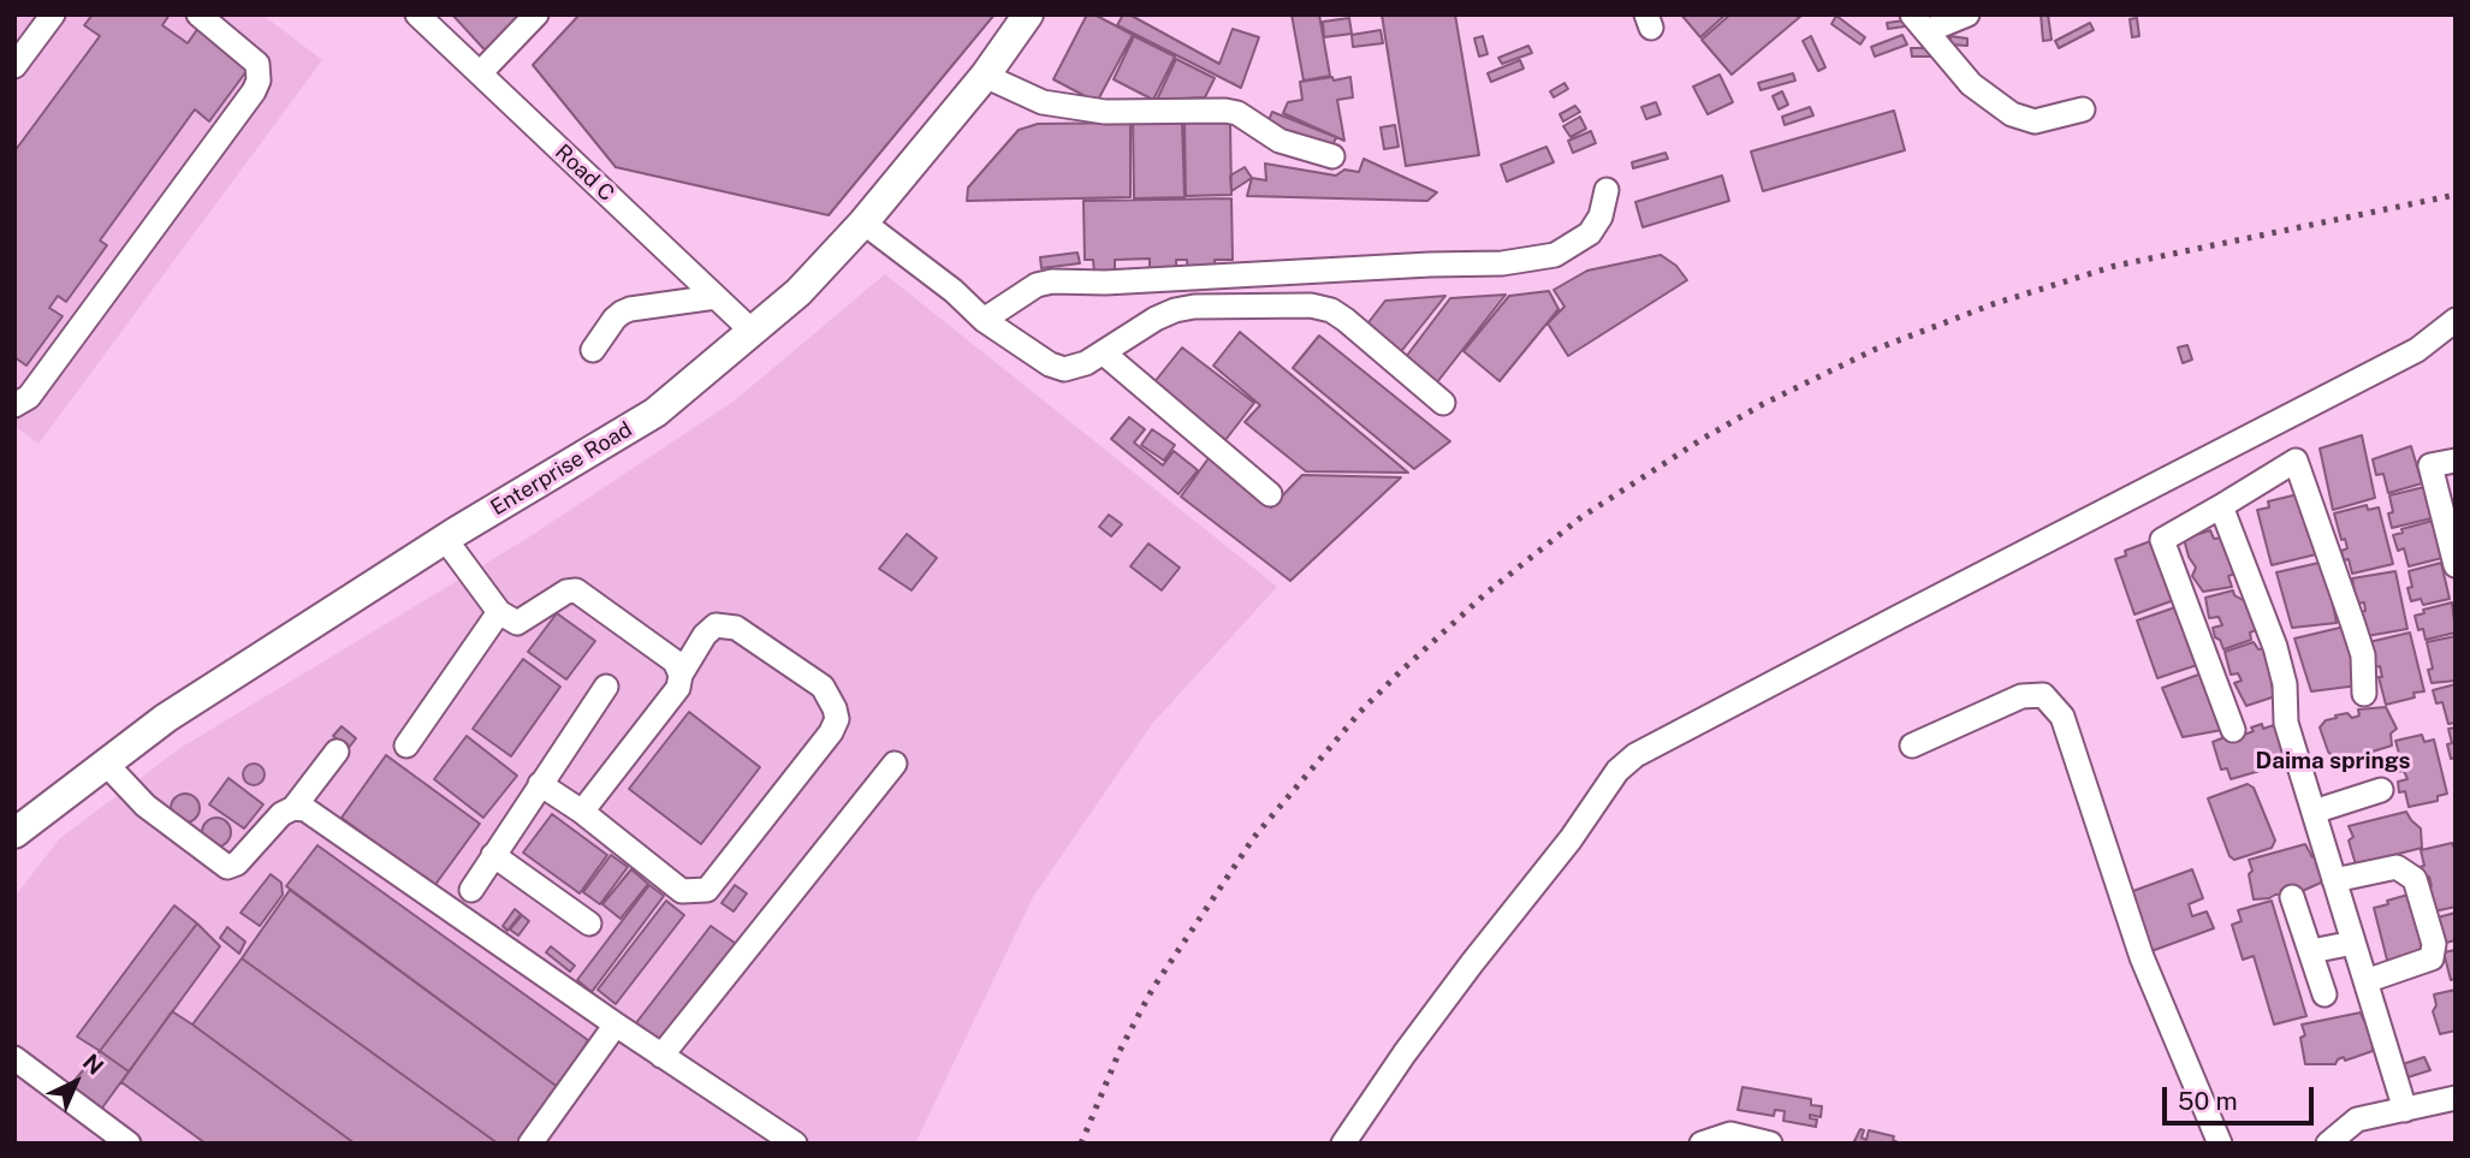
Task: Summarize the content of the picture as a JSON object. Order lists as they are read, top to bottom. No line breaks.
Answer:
{"streets":{"main road":["Enterprise Road"],"street":["Road C"]},"crossings":[["Road C","Enterprise Road"]],"districts":["Daima springs"],"scale_bar":"50 m","north":"top right"}
